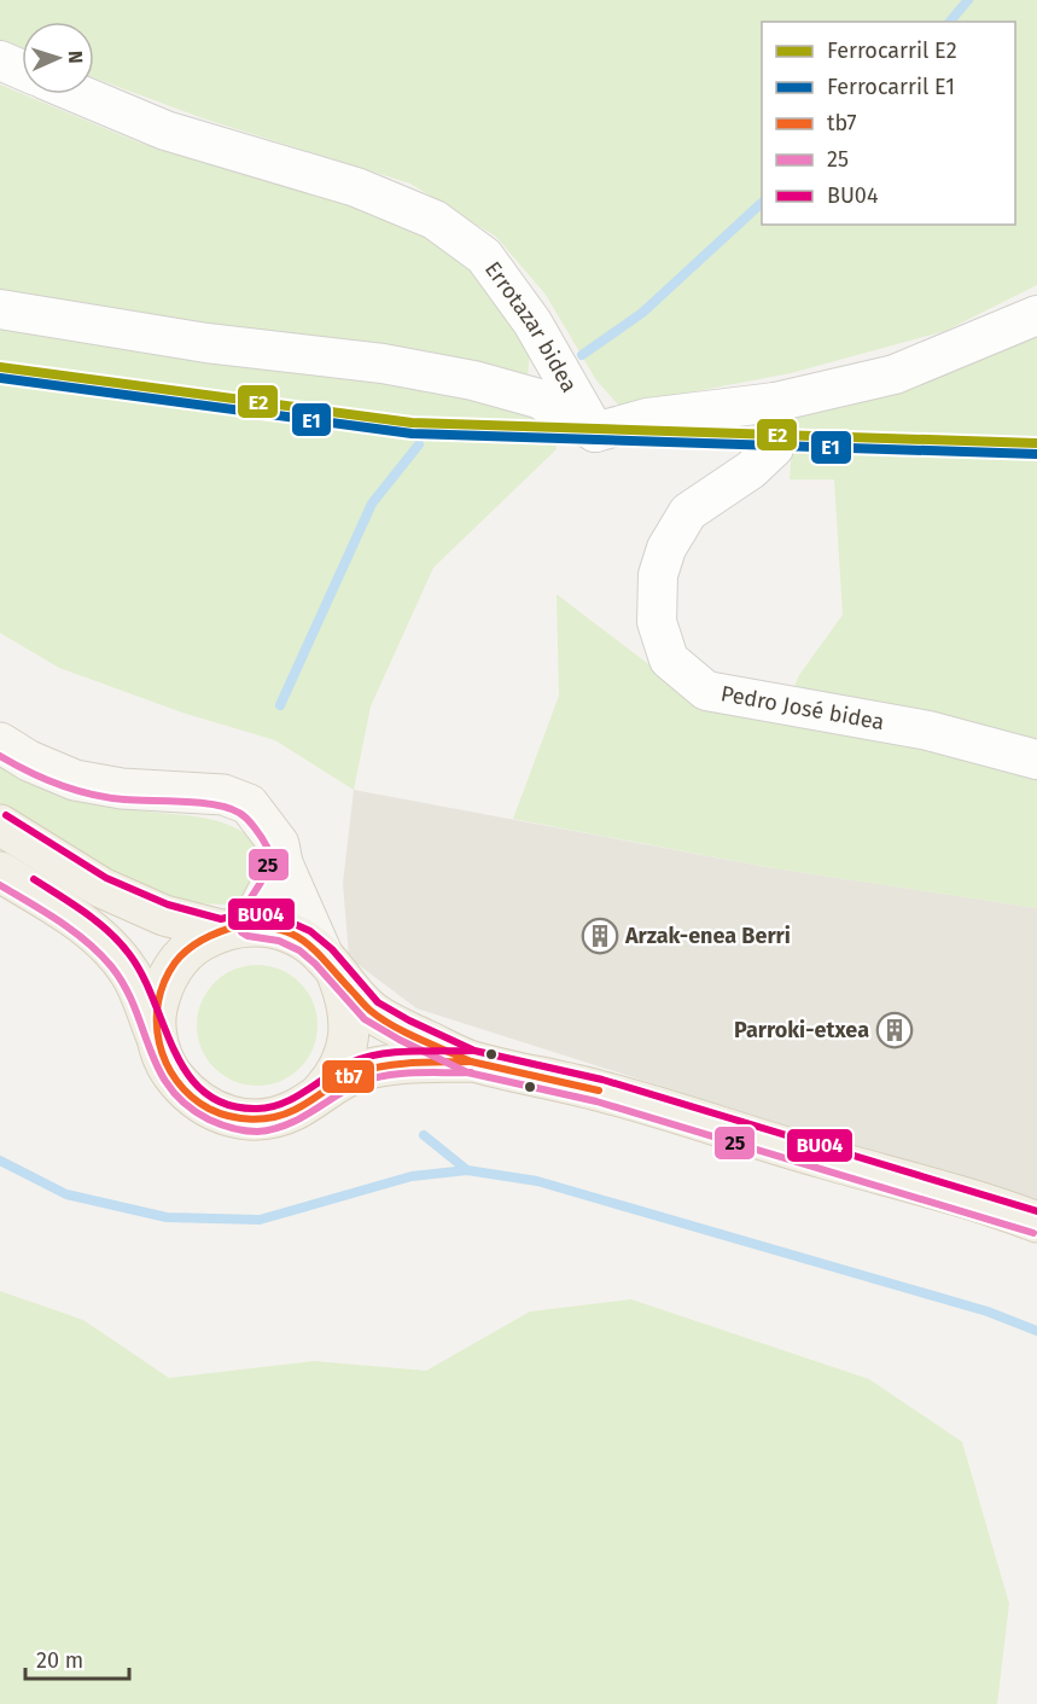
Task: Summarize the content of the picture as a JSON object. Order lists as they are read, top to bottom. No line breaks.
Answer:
{"streets":{"street":["Errotazar bidea","Pedro José bidea"]},"places":{"building":["Arzak-enea Berri","Parroki-etxea"]},"lines":["rail line E2","rail line E1","transit line 25","transit line BU04","transit line tb7"],"legend":["Ferrocarril E2","Ferrocarril E1","tb7","25","BU04"],"scale_bar":"20 m","north":"right"}
